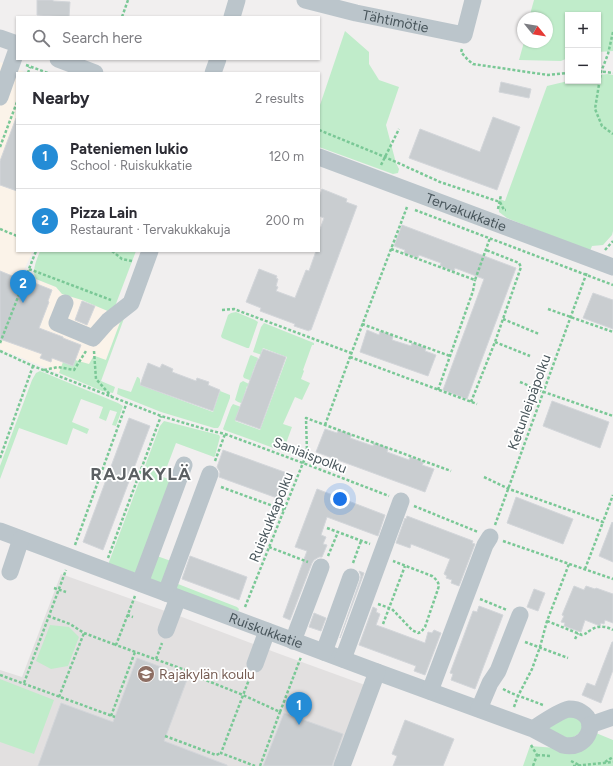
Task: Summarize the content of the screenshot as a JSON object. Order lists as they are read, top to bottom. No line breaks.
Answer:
{"streets":{"street":["Tähtimötie","Tervakukkatie","Ruiskukkatie"],"path":["Ketunleipäpolku","Saniaispolku","Ruiskukkapolku"]},"crossings":[["Ketunleipäpolku","Saniaispolku"],["Saniaispolku","Ruiskukkapolku"],["Ruiskukkapolku","Ruiskukkatie"]],"districts":["RAJAKYLÄ"],"places":{"school or university":["Rajakylän koulu"]},"north":"bottom right","page":{"map_buttons":["+","−"],"search":"Search here","heading":["Nearby","2 results"],"list":[{"mark":"1","name":"Pateniemen lukio","note":"School · Ruiskukkatie","value":"120 m"},{"mark":"2","name":"Pizza Lain","note":"Restaurant · Tervakukkakuja","value":"200 m"}],"pins":["2","1"]}}
